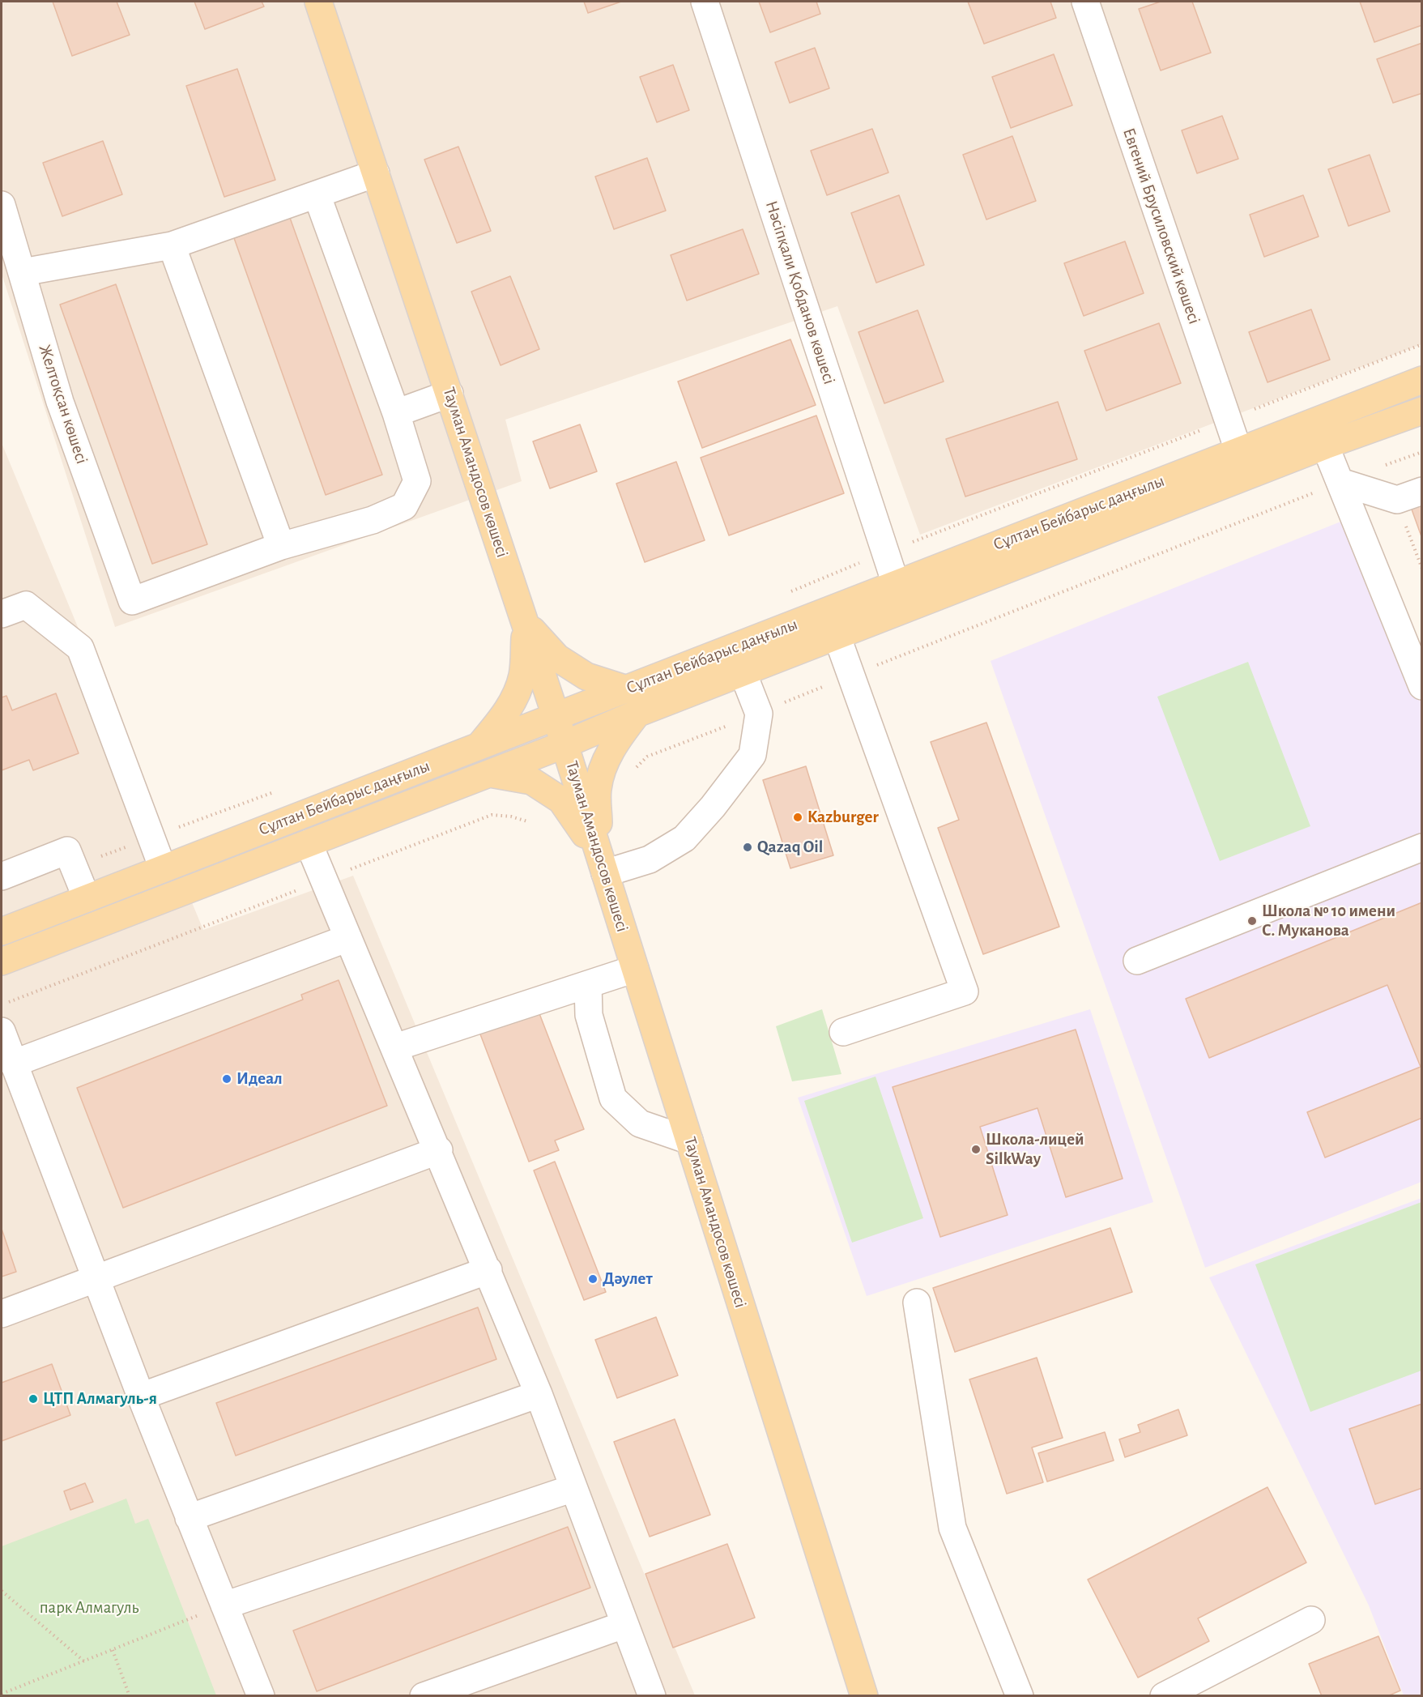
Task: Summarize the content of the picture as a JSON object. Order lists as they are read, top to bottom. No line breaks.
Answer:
{"streets":{"main road":["Тауман Амандосов көшесі","Сұлтан Бейбарыс даңғылы"],"street":["Евгений Брусиловский көшесі","Нәсіпқали Қобданов көшесі","Желтоқсан көшесі"]},"crossings":[["Евгений Брусиловский көшесі","Сұлтан Бейбарыс даңғылы"],["Нәсіпқали Қобданов көшесі","Сұлтан Бейбарыс даңғылы"],["Тауман Амандосов көшесі","Сұлтан Бейбарыс даңғылы"]],"parks":["парк Алмагуль"],"places":["Kazburger","Qazaq Oil","Школа № 10 имени С. Муканова","Идеал","Школа-лицей SilkWay","Дәулет","ЦТП Алмагуль-я"]}
